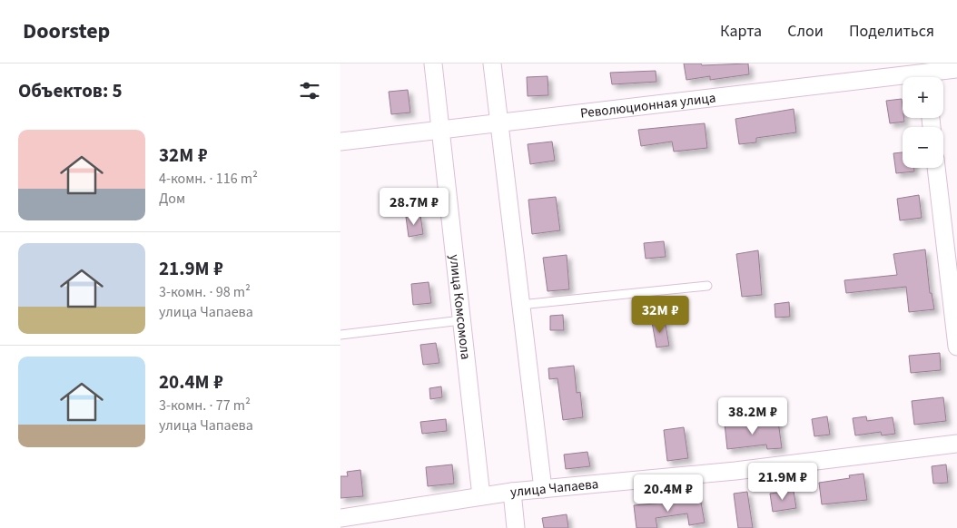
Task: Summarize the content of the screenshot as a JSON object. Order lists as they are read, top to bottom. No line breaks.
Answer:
{"streets":{"street":["Революционная улица","улица Комсомола","улица Чапаева"]},"crossings":[["Революционная улица","улица Комсомола"],["улица Комсомола","улица Чапаева"]],"page":{"header":"Doorstep","nav":["Карта","Слои","Поделиться"],"heading":"Объектов: 5","map_buttons":["+","−"],"list":[{"name":"32M ₽","note":"4-комн. · 116 m² · Дом"},{"name":"21.9M ₽","note":"3-комн. · 98 m² · улица Чапаева"},{"name":"20.4M ₽","note":"3-комн. · 77 m² · улица Чапаева"}],"price":["28.7M ₽","32M ₽","38.2M ₽","21.9M ₽","20.4M ₽"]}}
